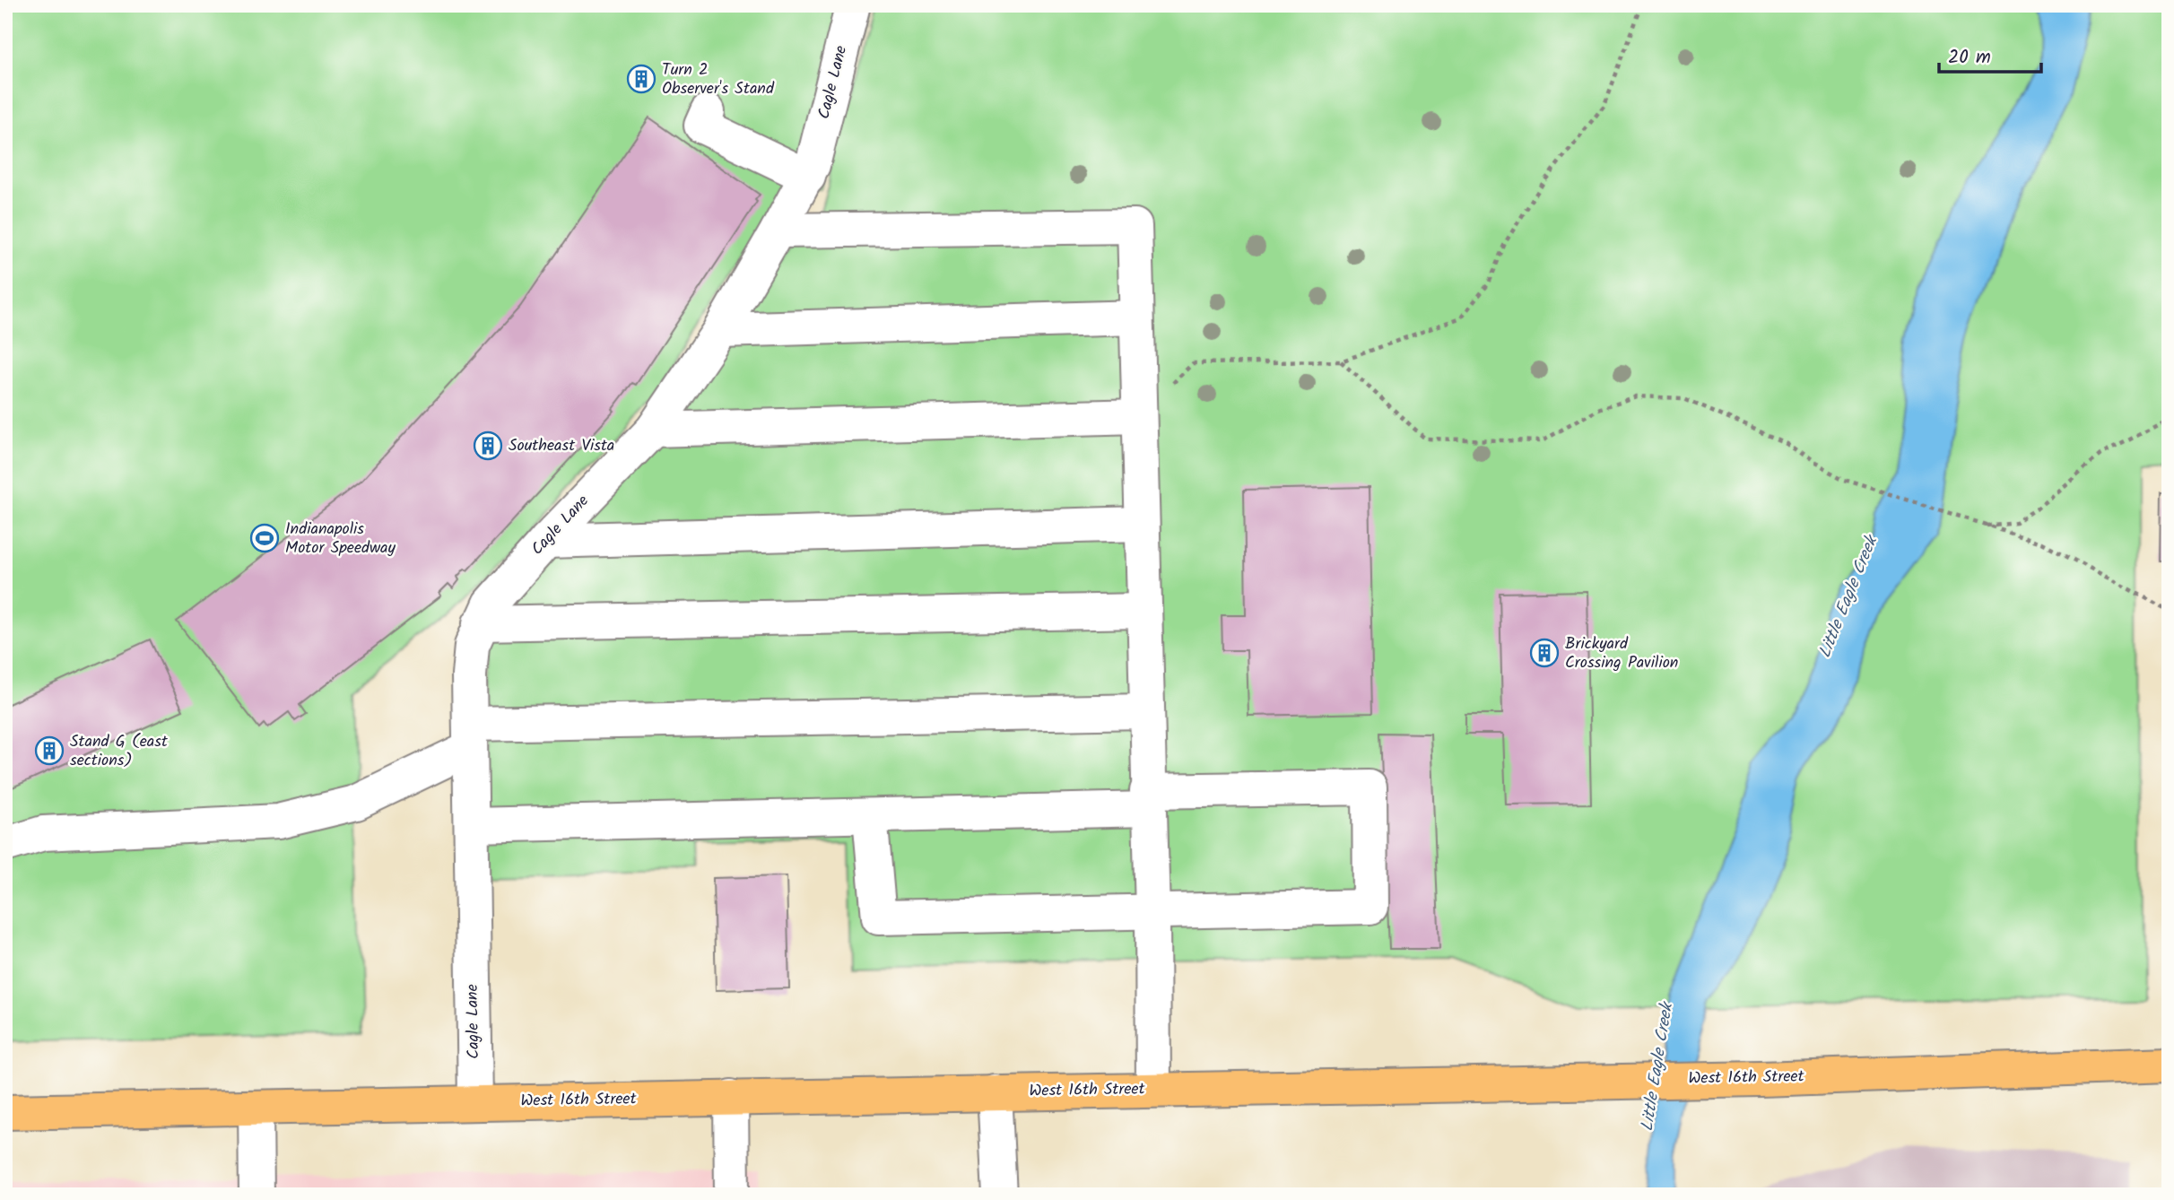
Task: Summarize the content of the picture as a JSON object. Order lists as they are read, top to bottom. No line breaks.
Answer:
{"streets":{"main road":["West 16th Street"],"lane":["Cagle Lane"]},"crossings":[["Cagle Lane","West 16th Street"]],"water":["Little Eagle Creek"],"places":{"building":["Turn 2 Observer's Stand","Southeast Vista","Brickyard Crossing Pavilion","Stand G (east sections)"],"sports":["Indianapolis Motor Speedway"]},"scale_bar":"20 m"}
